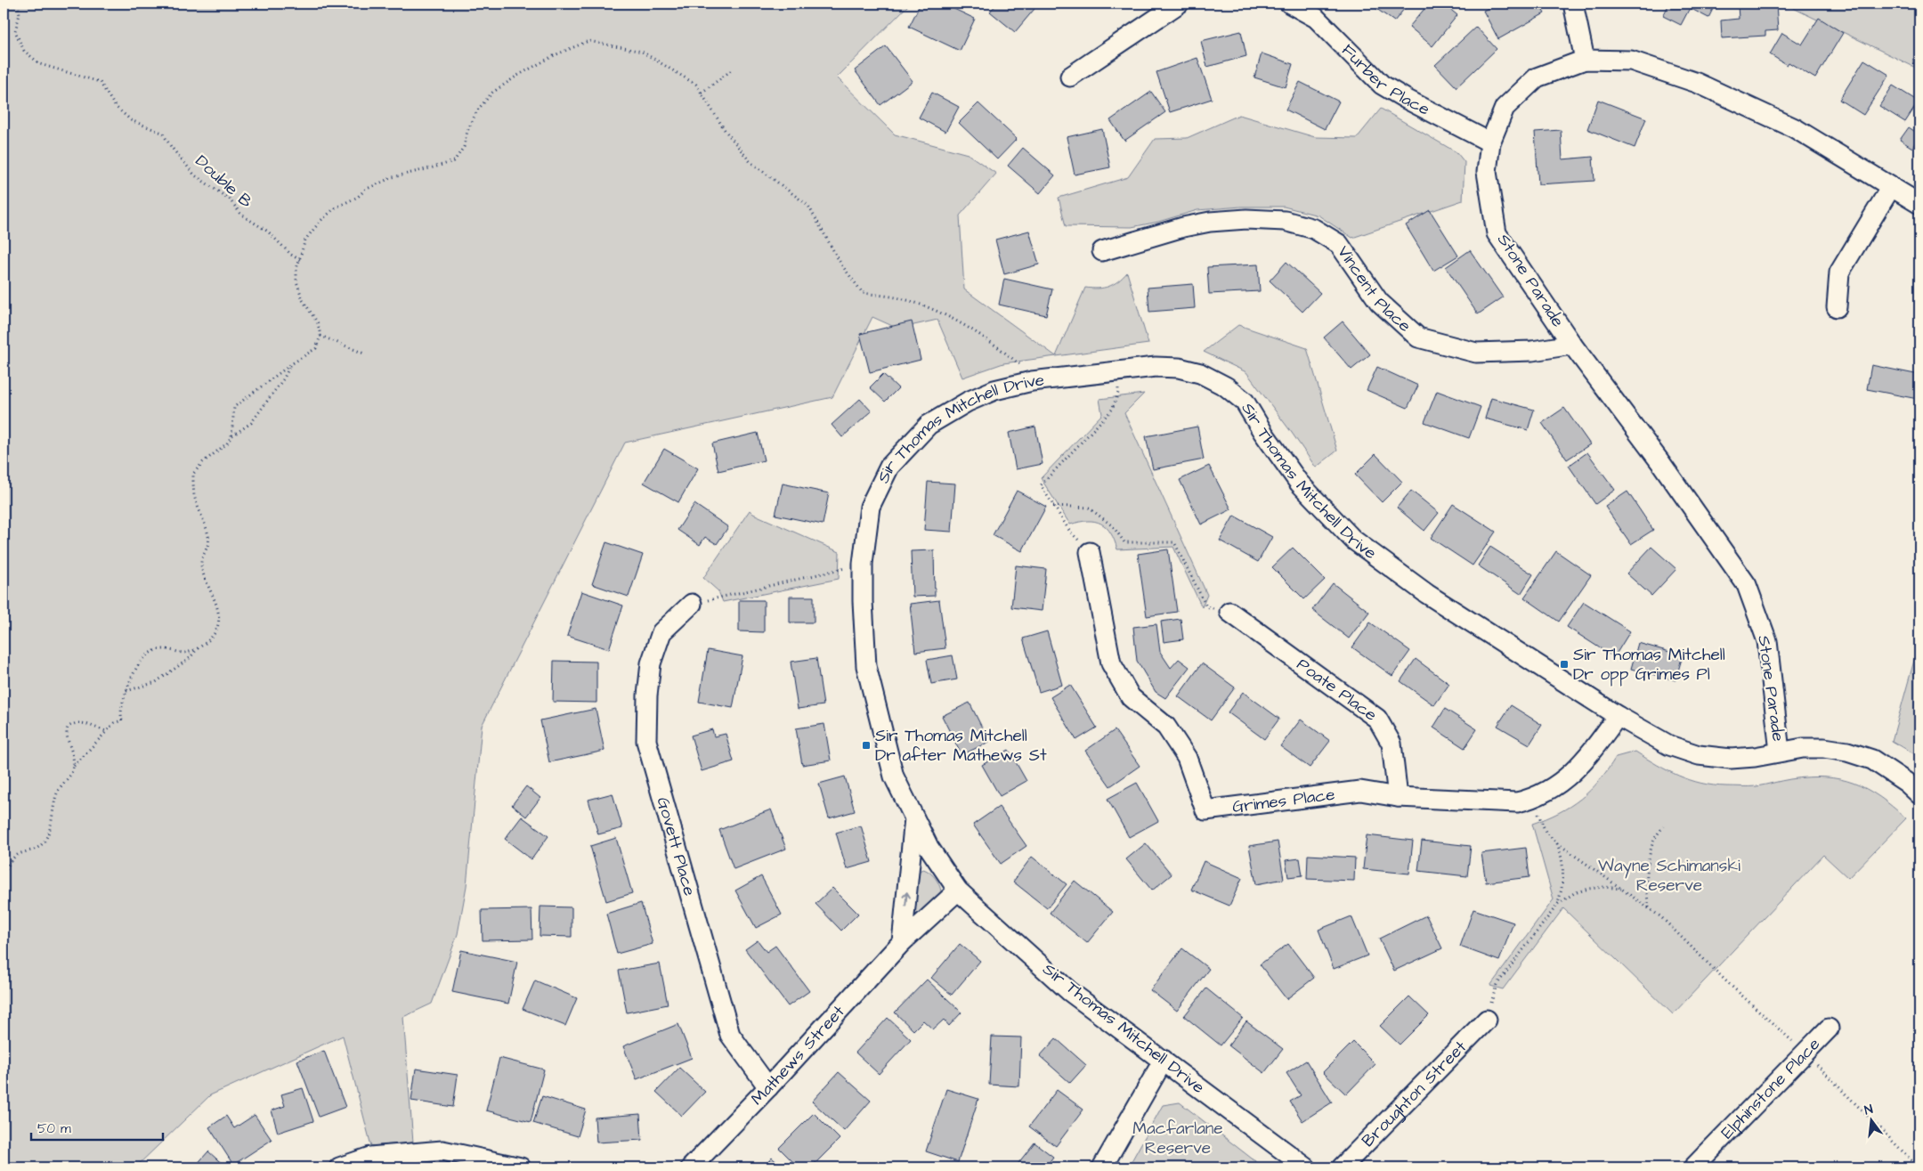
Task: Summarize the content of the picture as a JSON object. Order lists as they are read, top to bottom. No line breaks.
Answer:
{"streets":{"street":["Furber Place","Stone Parade","Vincent Place","Sir Thomas Mitchell Drive","Poate Place","Grimes Place","Govett Place","Mathews Street","Elphinstone Place","Broughton Street"],"path":["Double B"]},"crossings":[["Furber Place","Stone Parade"],["Stone Parade","Vincent Place"],["Stone Parade","Sir Thomas Mitchell Drive"],["Sir Thomas Mitchell Drive","Grimes Place"],["Sir Thomas Mitchell Drive","Mathews Street"],["Poate Place","Grimes Place"],["Govett Place","Mathews Street"]],"parks":["Wayne Schimanski Reserve","Macfarlane Reserve"],"places":{"transit":["Sir Thomas Mitchell Dr opp Grimes Pl","Sir Thomas Mitchell Dr after Mathews St"]},"scale_bar":"50 m","north":"top"}
